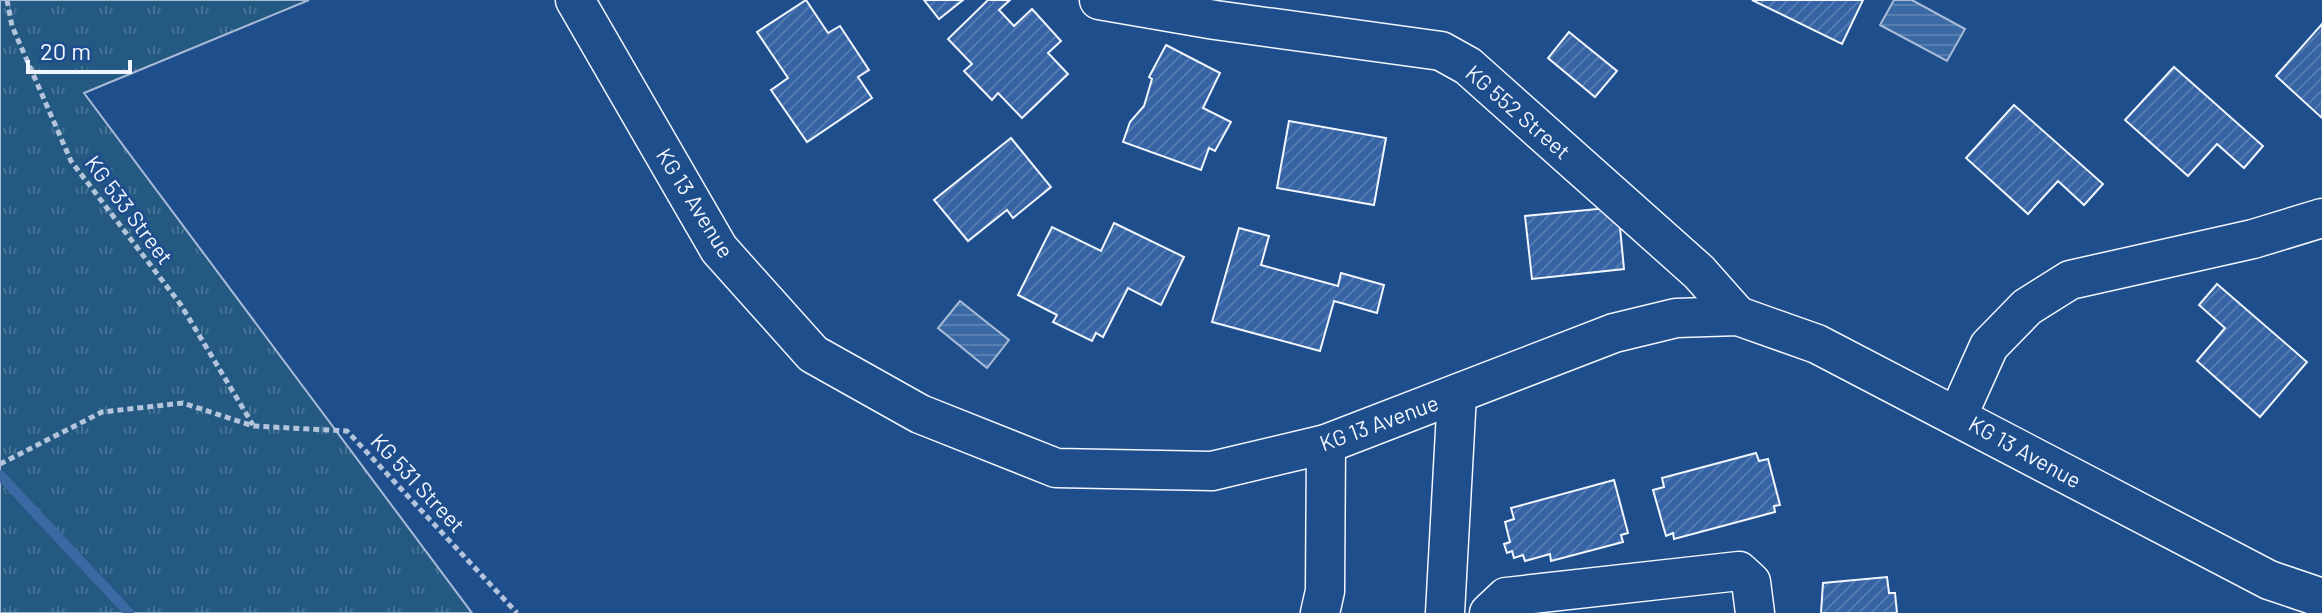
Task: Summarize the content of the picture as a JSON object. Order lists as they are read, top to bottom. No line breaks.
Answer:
{"streets":{"street":["KG 552 Street","KG 13 Avenue"],"path":["KG 533 Street","KG 531 Street"]},"crossings":[["KG 552 Street","KG 13 Avenue"],["KG 533 Street","KG 531 Street"]],"scale_bar":"20 m"}
